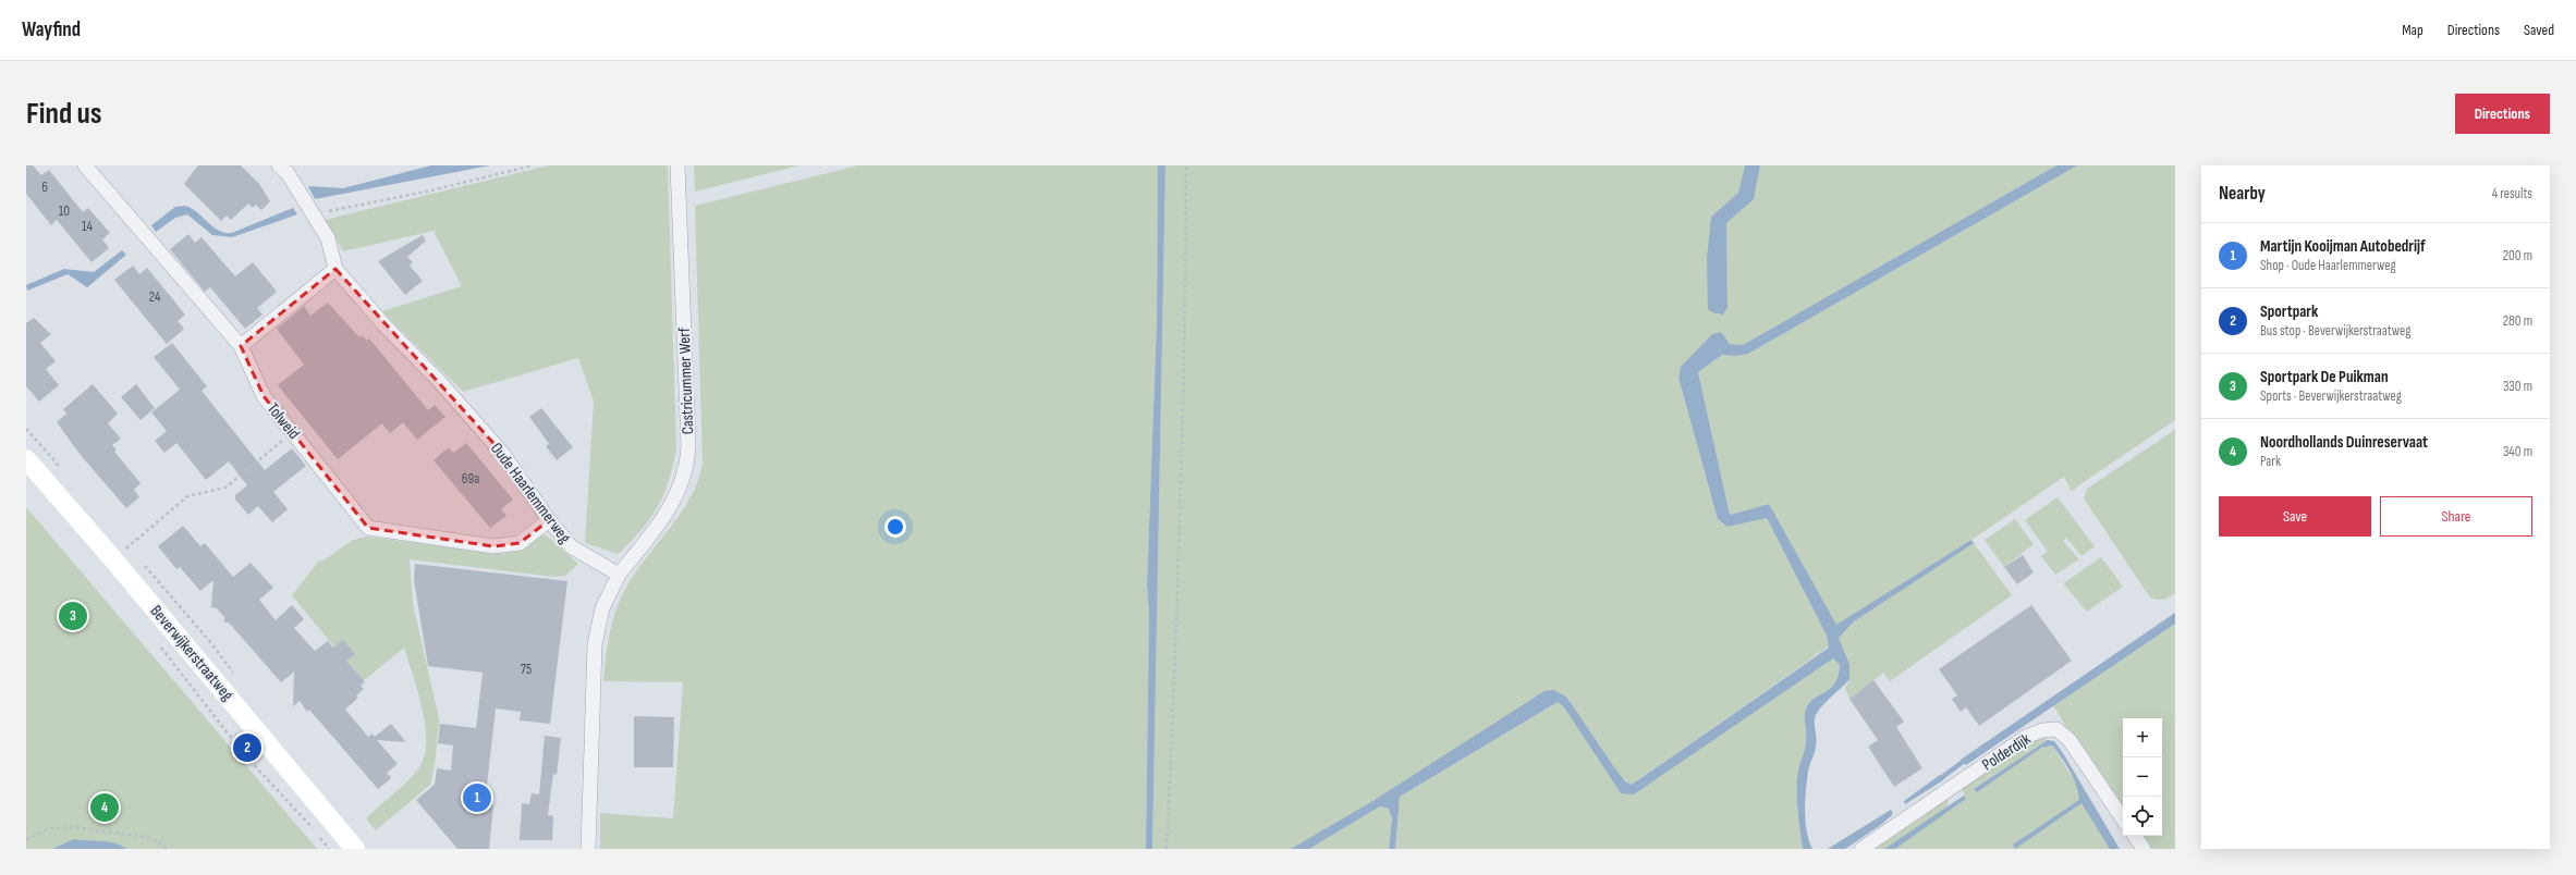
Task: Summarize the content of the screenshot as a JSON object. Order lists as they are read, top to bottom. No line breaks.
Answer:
{"streets":{"main road":["Beverwijkerstraatweg"],"street":["Castricummer Werf","Tolweid","Oude Haarlemmerweg","Polderdijk"]},"crossings":[["Castricummer Werf","Oude Haarlemmerweg"],["Tolweid","Oude Haarlemmerweg"]],"house_numbers":["6","10","14","24","69a","75"],"page":{"header":"Wayfind","nav":["Map","Directions","Saved"],"buttons":["Directions",["Save","Share"]],"title":"Find us","heading":["Nearby","4 results"],"list":[{"mark":"1","name":"Martijn Kooijman Autobedrijf","note":"Shop · Oude Haarlemmerweg","value":"200 m"},{"mark":"2","name":"Sportpark","note":"Bus stop · Beverwijkerstraatweg","value":"280 m"},{"mark":"3","name":"Sportpark De Puikman","note":"Sports · Beverwijkerstraatweg","value":"330 m"},{"mark":"4","name":"Noordhollands Duinreservaat","note":"Park","value":"340 m"}],"pins":["3","2","1","4"],"map_buttons":["+","−"]}}
